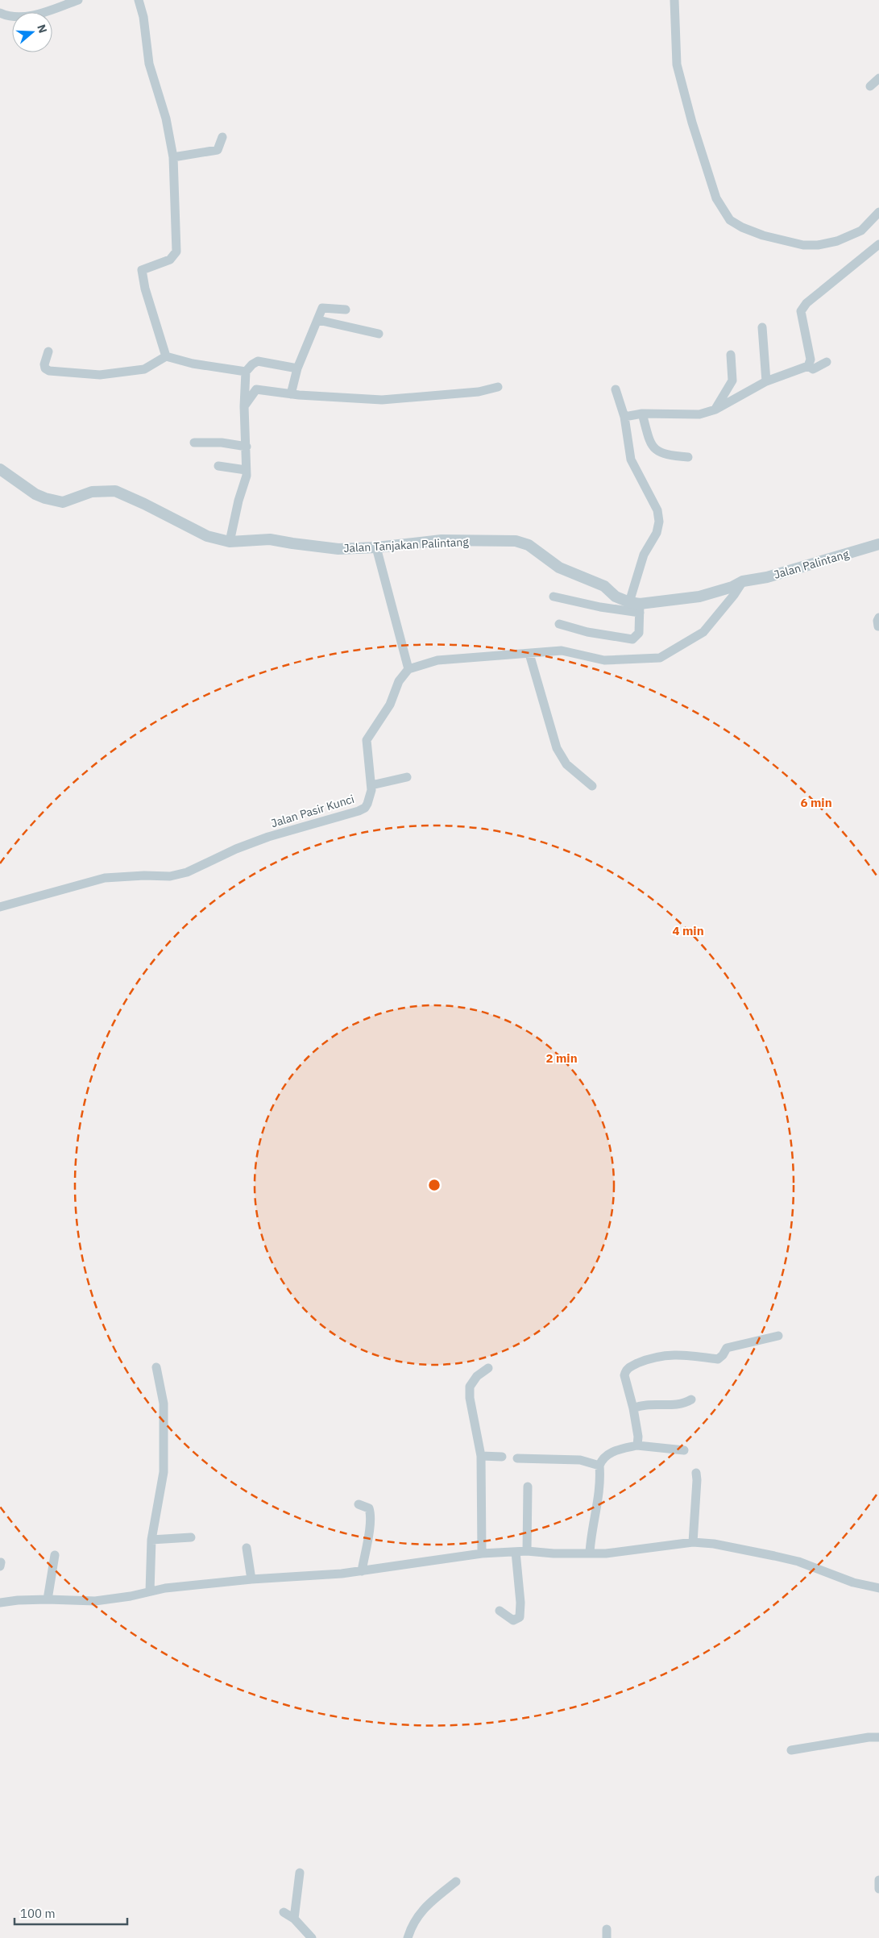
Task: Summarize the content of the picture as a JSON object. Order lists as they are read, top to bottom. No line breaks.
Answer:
{"streets":{"street":["Jalan Tanjakan Palintang","Jalan Palintang","Jalan Pasir Kunci"]},"scale_bar":"100 m","north":"right","rings":["6 min","4 min","2 min"]}
